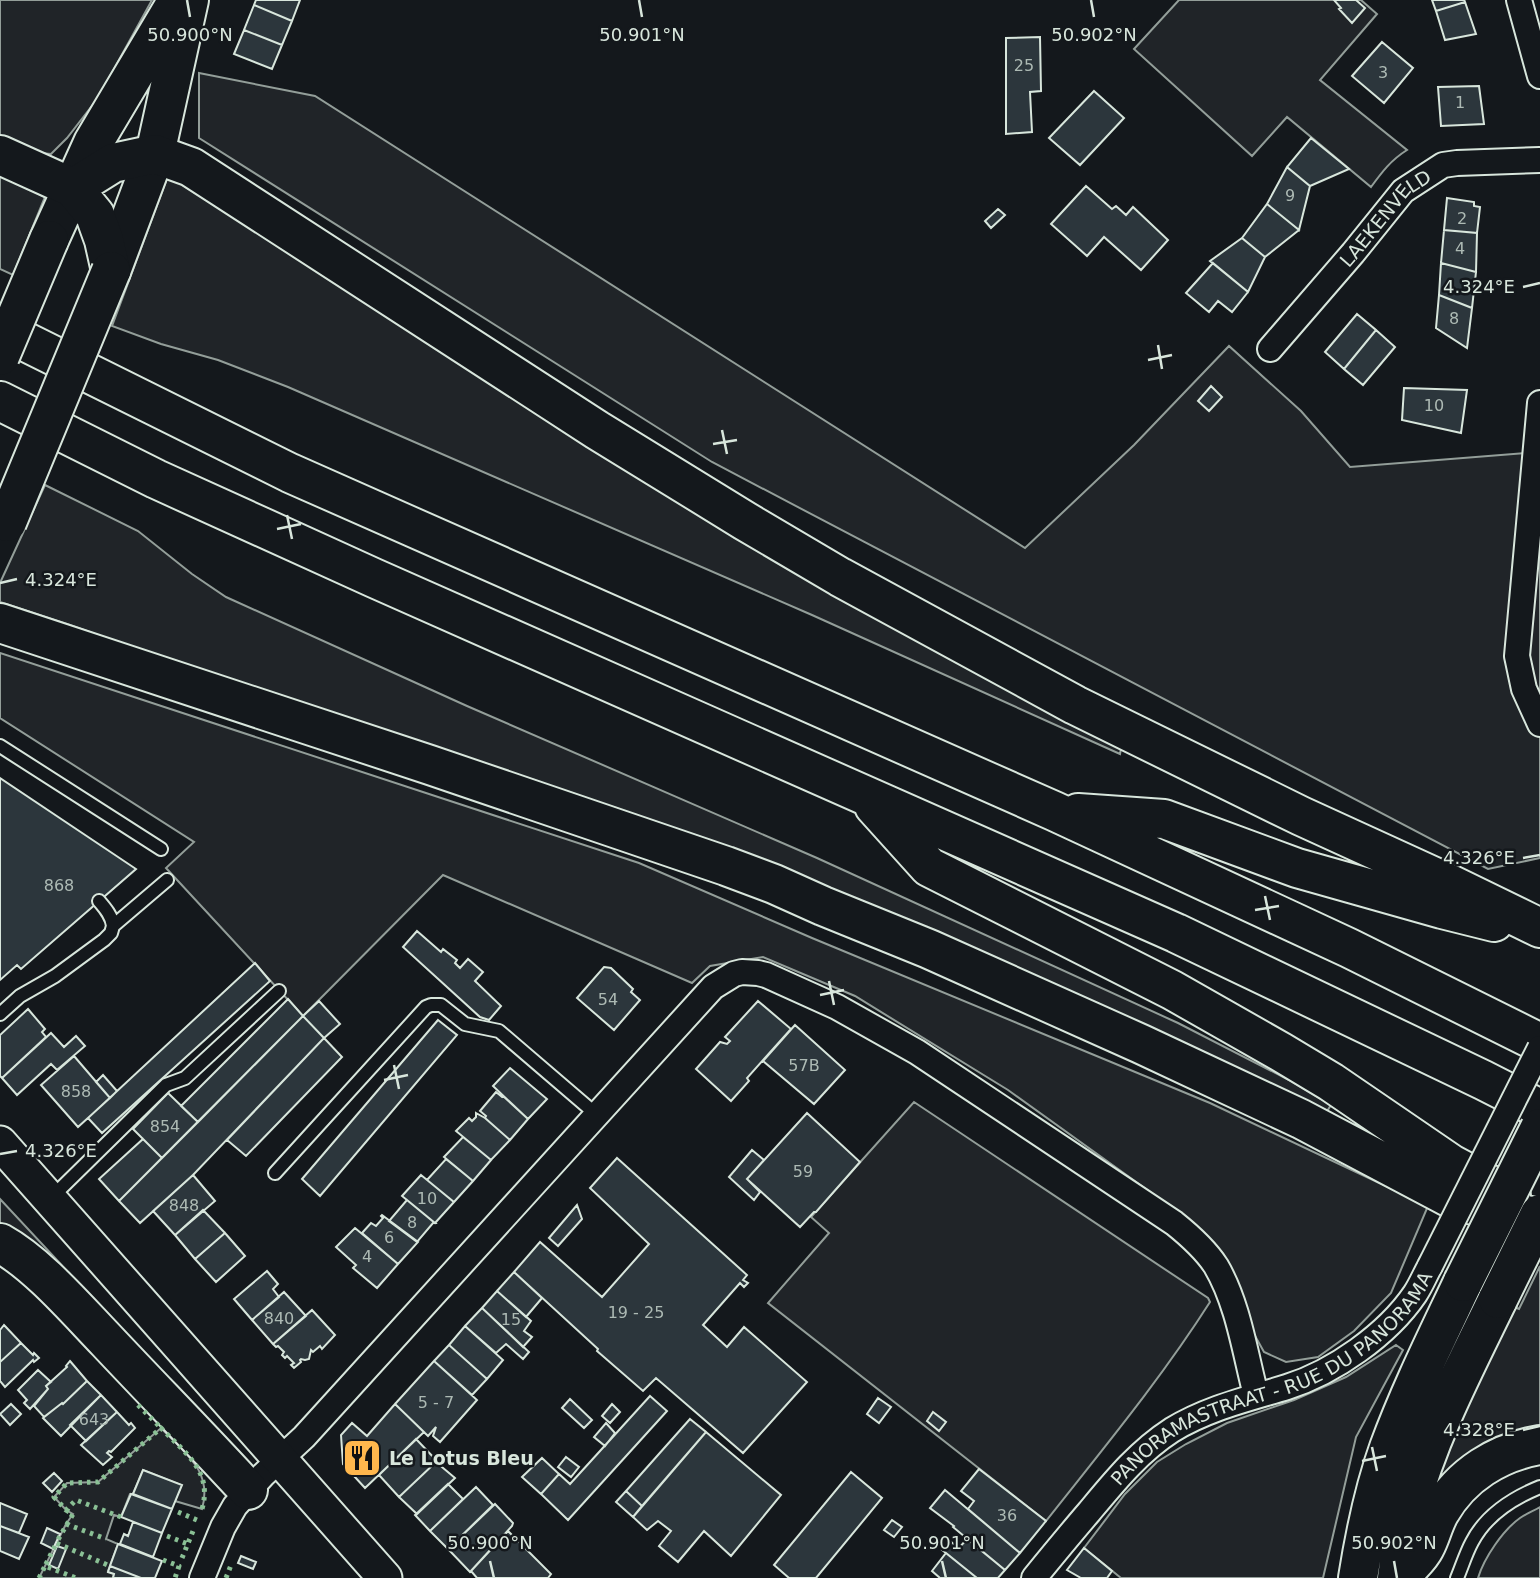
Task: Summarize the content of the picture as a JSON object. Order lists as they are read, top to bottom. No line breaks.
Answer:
{"streets":{"street":["LAEKENVELD","PANORAMASTRAAT - RUE DU PANORAMA"]},"places":{"restaurant":["Le Lotus Bleu"]},"house_numbers":["25","3","1","9","2","4","8","10","868","54","57B","858","854","59","10","848","8","6","4","19 - 25","840","15","5 - 7","643","36"],"coordinates":["50.900°N","50.901°N","50.902°N","4.324°E","4.326°E","4.328°E"]}
